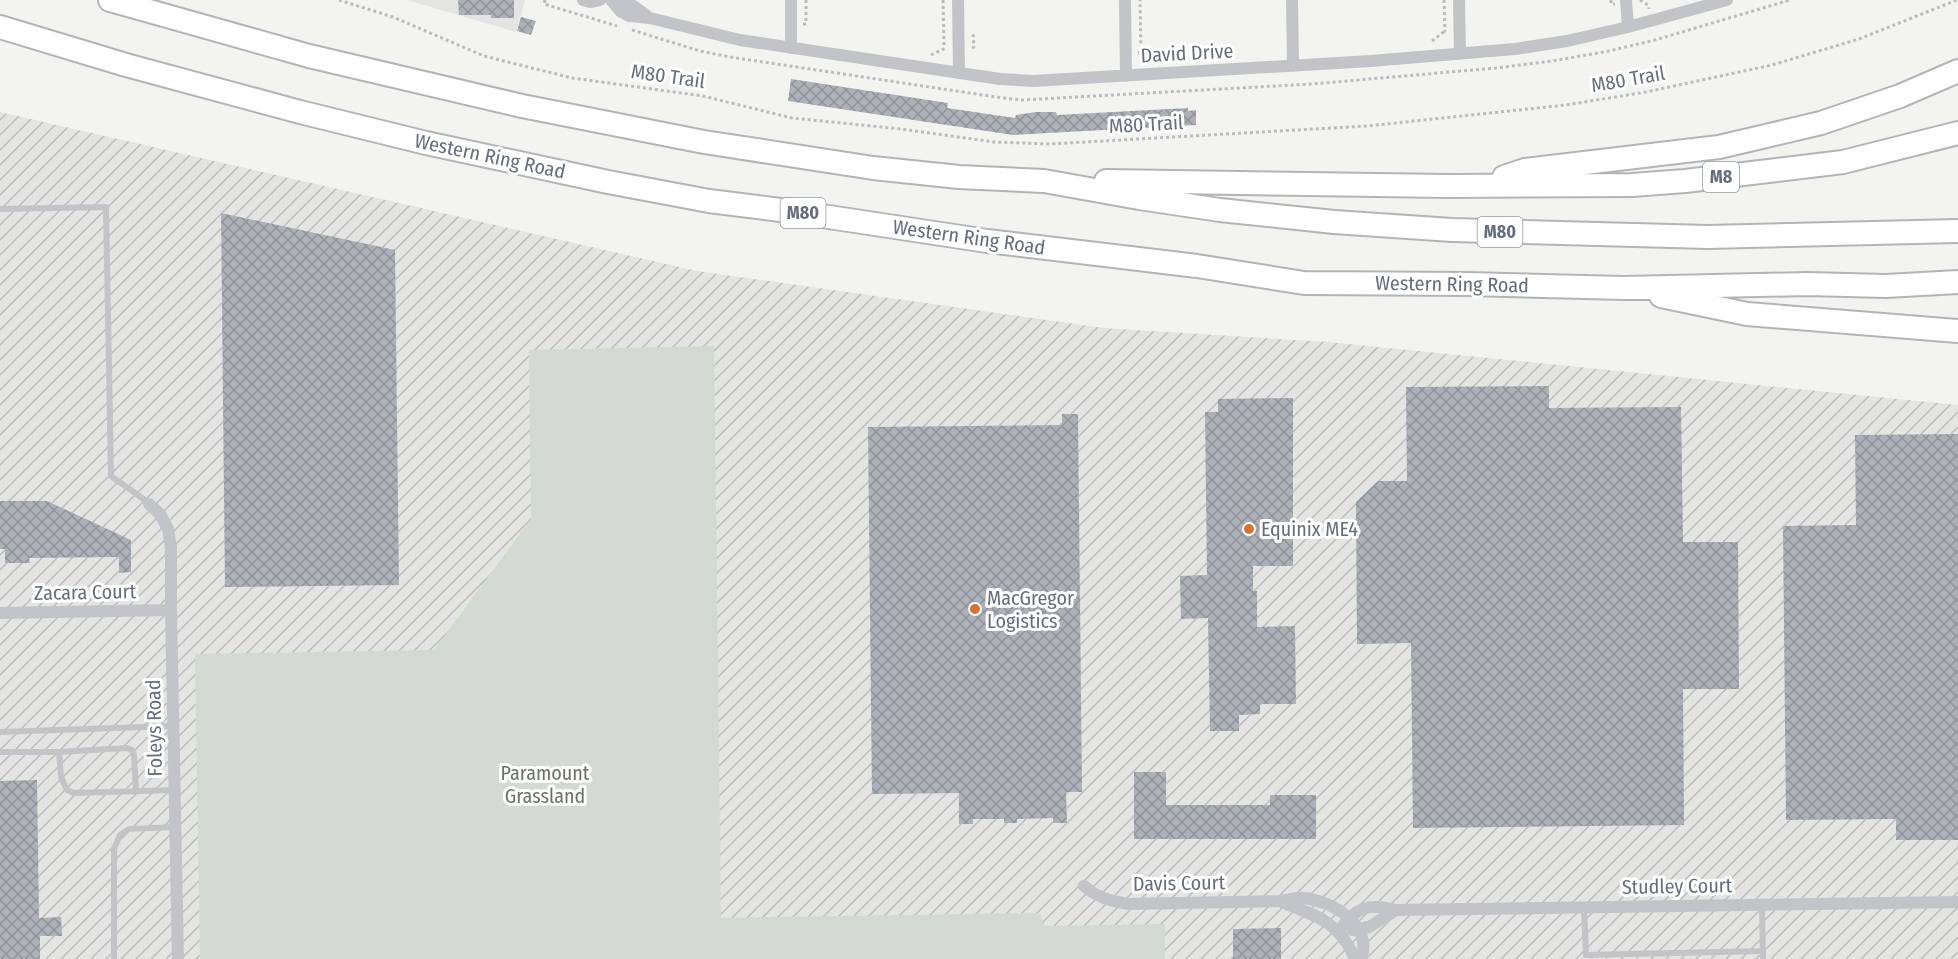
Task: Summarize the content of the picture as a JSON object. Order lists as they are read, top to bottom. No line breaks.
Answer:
{"streets":{"highway":["Western Ring Road","M8","M80"],"street":["David Drive","Zacara Court","Foleys Road","Davis Court","Studley Court"],"path":["M80 Trail"]},"crossings":[["Zacara Court","Foleys Road"],["Davis Court","Studley Court"]],"parks":["Paramount Grassland"],"places":["Equinix ME4","MacGregor Logistics"]}
